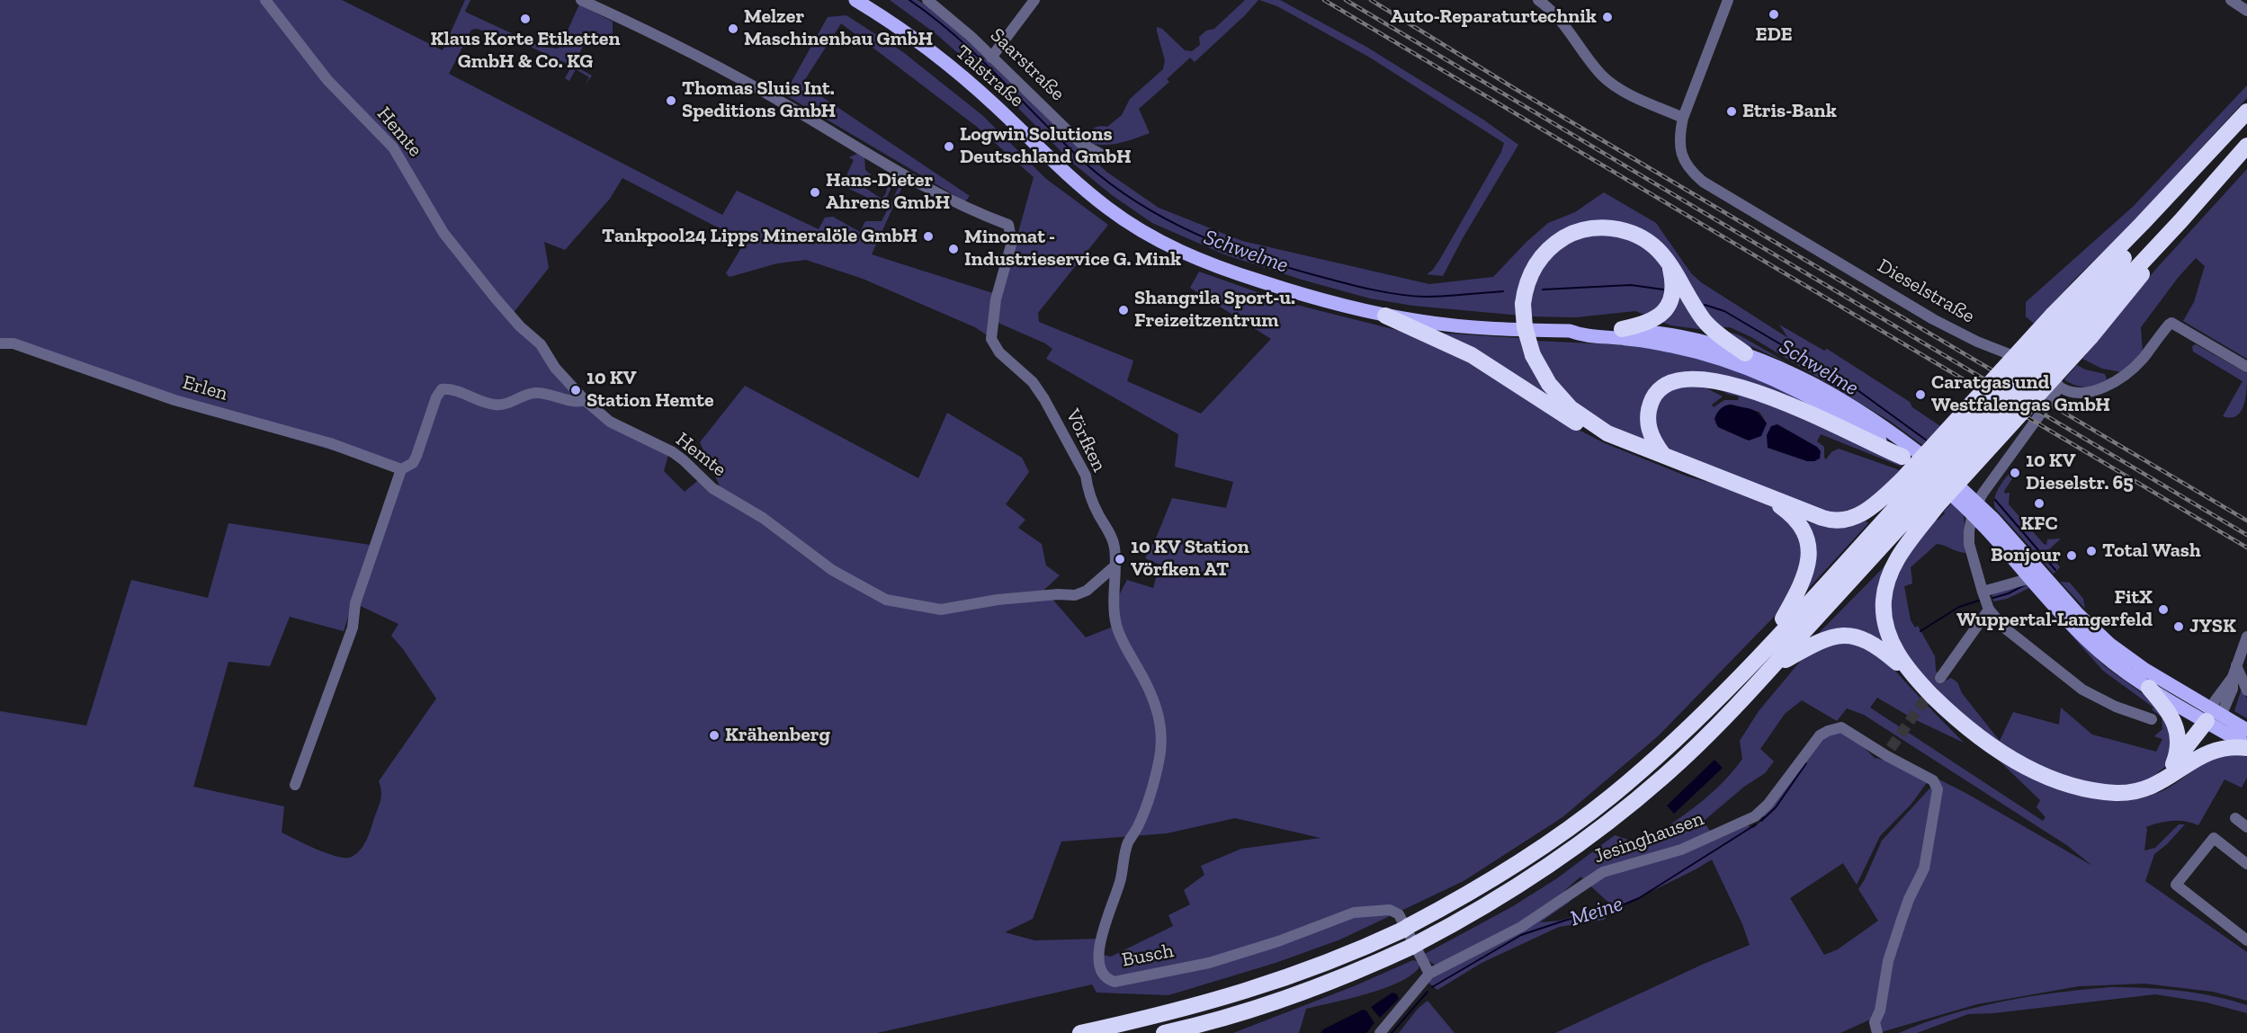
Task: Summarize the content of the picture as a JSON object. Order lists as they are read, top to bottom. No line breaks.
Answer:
{"streets":{"main road":["Talstraße"],"street":["Saarstraße","Hemte","Dieselstraße","Erlen","Vörfken","Jesinghausen","Busch"]},"crossings":[["Hemte","Vörfken"],["Vörfken","Busch"],["Jesinghausen","Busch"]],"water":["Schwelme","Meine"],"places":["EDE","Auto-Reparaturtechnik","Klaus Korte Etiketten GmbH & Co. KG","Melzer Maschinenbau GmbH","Thomas Sluis Int. Speditions GmbH","Etris-Bank","Logwin Solutions Deutschland GmbH","Hans-Dieter Ahrens GmbH","Tankpool24 Lipps Mineralöle GmbH","Minomat - Industrieservice G. Mink","Shangrila Sport-u. Freizeitzentrum","10 KV Station Hemte","Caratgas und Westfalengas GmbH","10 KV Dieselstr. 65","KFC","Total Wash","Bonjour","10 KV Station Vörfken AT","FitX Wuppertal-Langerfeld","JYSK","Krähenberg"]}
